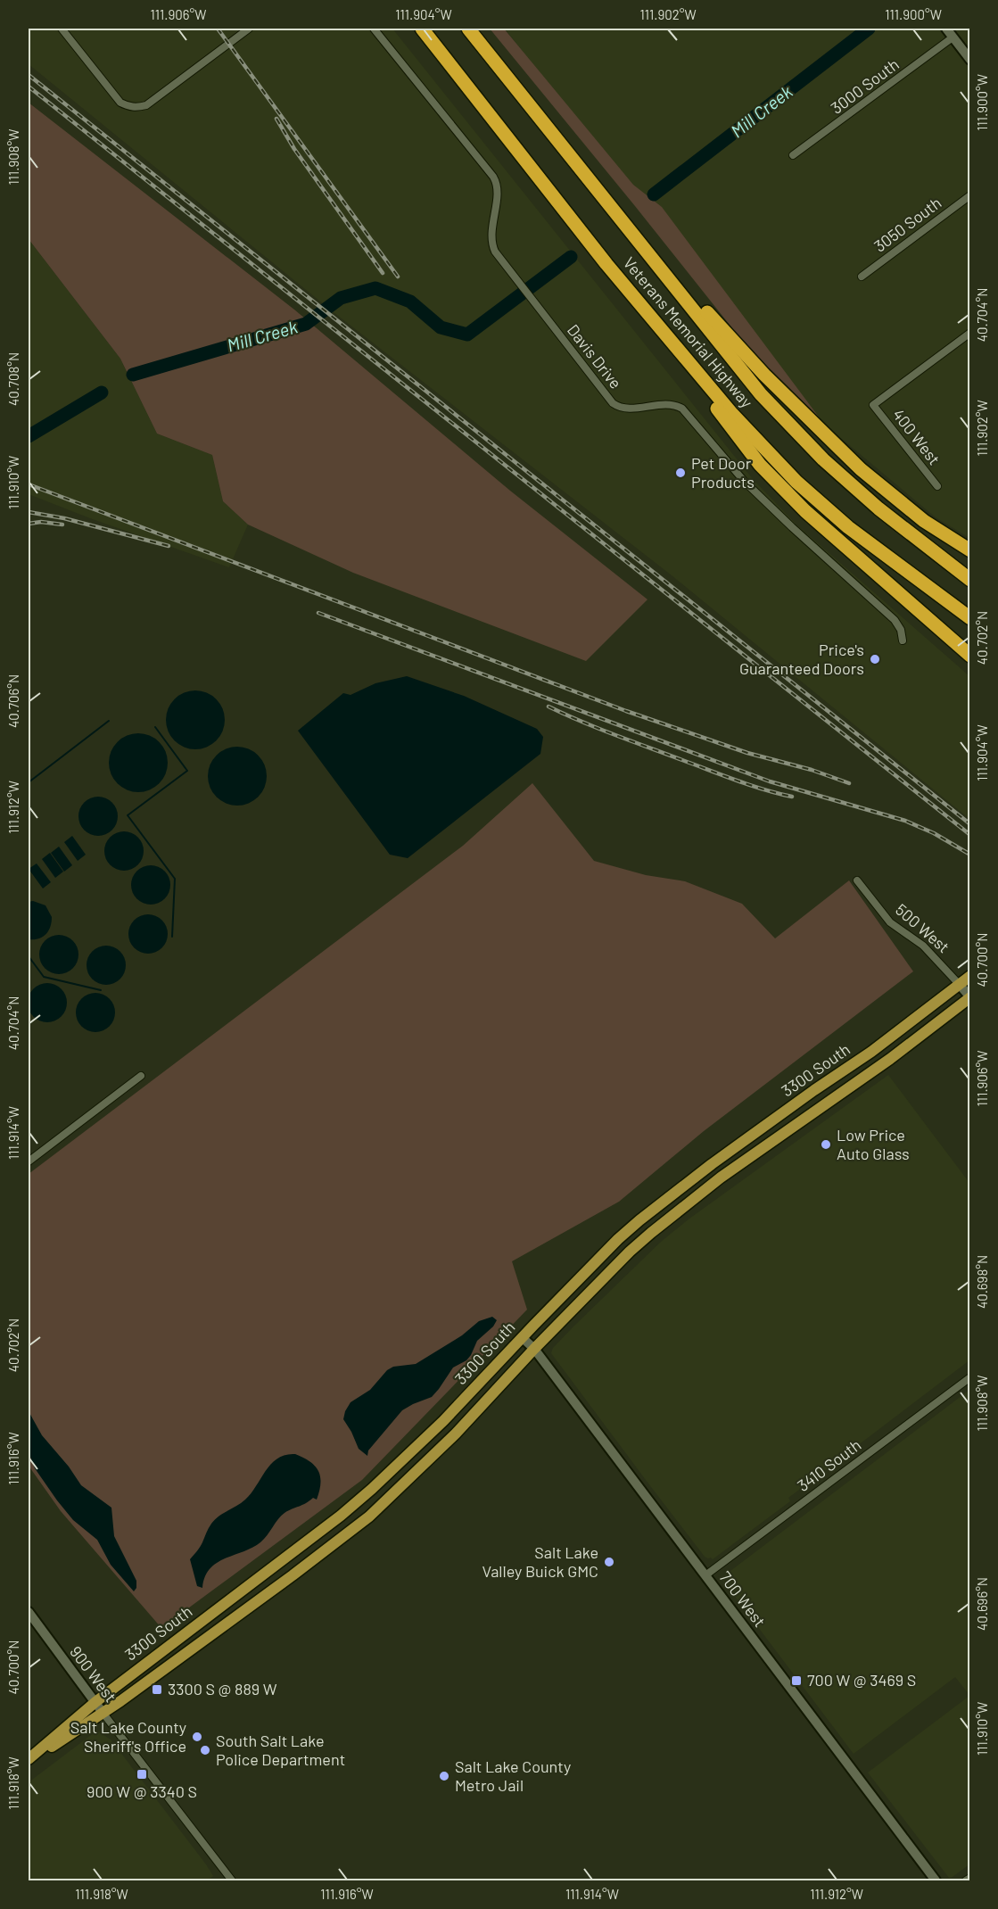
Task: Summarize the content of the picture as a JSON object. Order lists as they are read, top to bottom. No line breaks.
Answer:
{"streets":{"highway":["Veterans Memorial Highway"],"main road":["3300 South"],"street":["3000 South","3050 South","Davis Drive","400 West","500 West","3410 South","700 West","900 West"]},"crossings":[["500 West","3300 South"],["3300 South","700 West"],["3300 South","900 West"],["3410 South","700 West"]],"water":["Mill Creek"],"places":{"other":["Pet Door Products","Price's Guaranteed Doors","Low Price Auto Glass","Salt Lake Valley Buick GMC","Salt Lake County Sheriff's Office","South Salt Lake Police Department","Salt Lake County Metro Jail"],"transit":["700 W @ 3469 S","3300 S @ 889 W","900 W @ 3340 S"]},"coordinates":["111.906°W","111.904°W","111.902°W","111.900°W","111.908°W","40.704°N","40.708°N","111.910°W","40.702°N","40.706°N","111.912°W","40.700°N","111.914°W","40.698°N","111.916°W","40.696°N","111.918°W"]}
